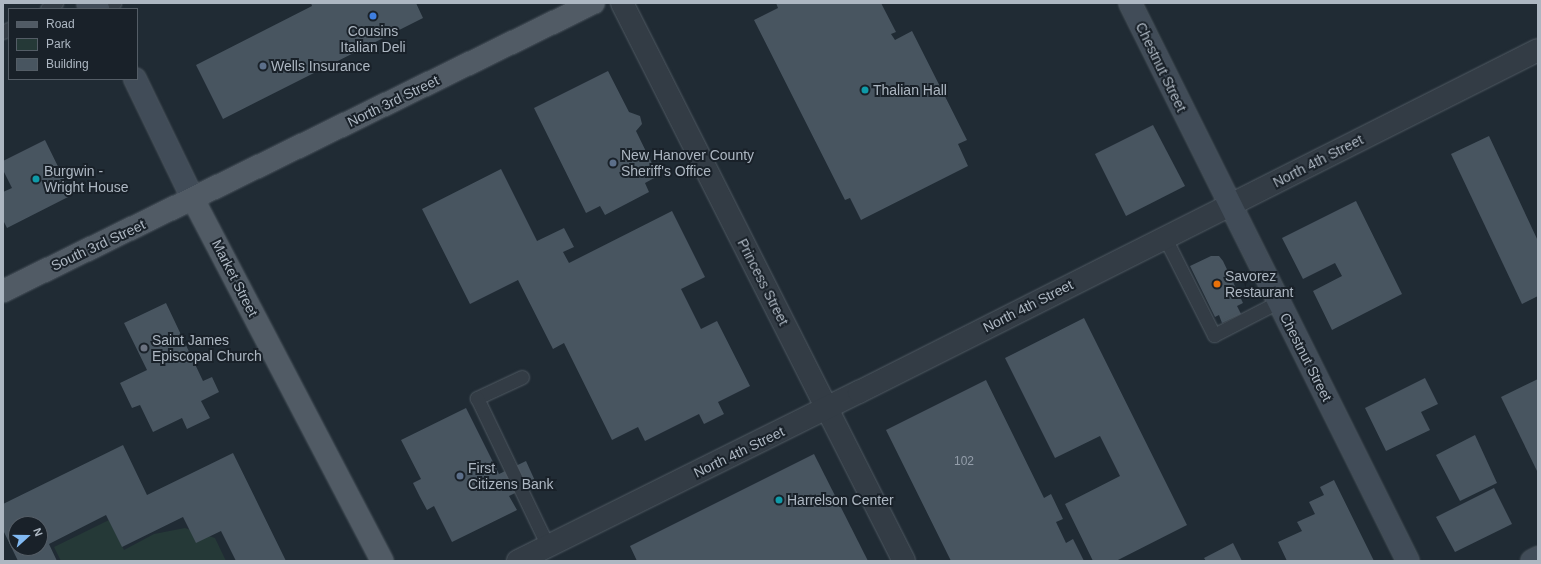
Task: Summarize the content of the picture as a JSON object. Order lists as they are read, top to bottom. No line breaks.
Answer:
{"streets":{"main road":["North 3rd Street","South 3rd Street","Market Street"],"street":["Chestnut Street","North 4th Street","Princess Street"]},"crossings":[["Chestnut Street","North 4th Street"],["North 3rd Street","South 3rd Street"],["North 3rd Street","Market Street"],["North 4th Street","Princess Street"],["South 3rd Street","Market Street"]],"places":["Cousins Italian Deli","Wells Insurance","Thalian Hall","New Hanover County Sheriff's Office","Burgwin - Wright House","Savorez Restaurant","Saint James Episcopal Church","First Citizens Bank","Harrelson Center"],"house_numbers":["102"],"legend":["Road","Park","Building"],"north":"right"}
